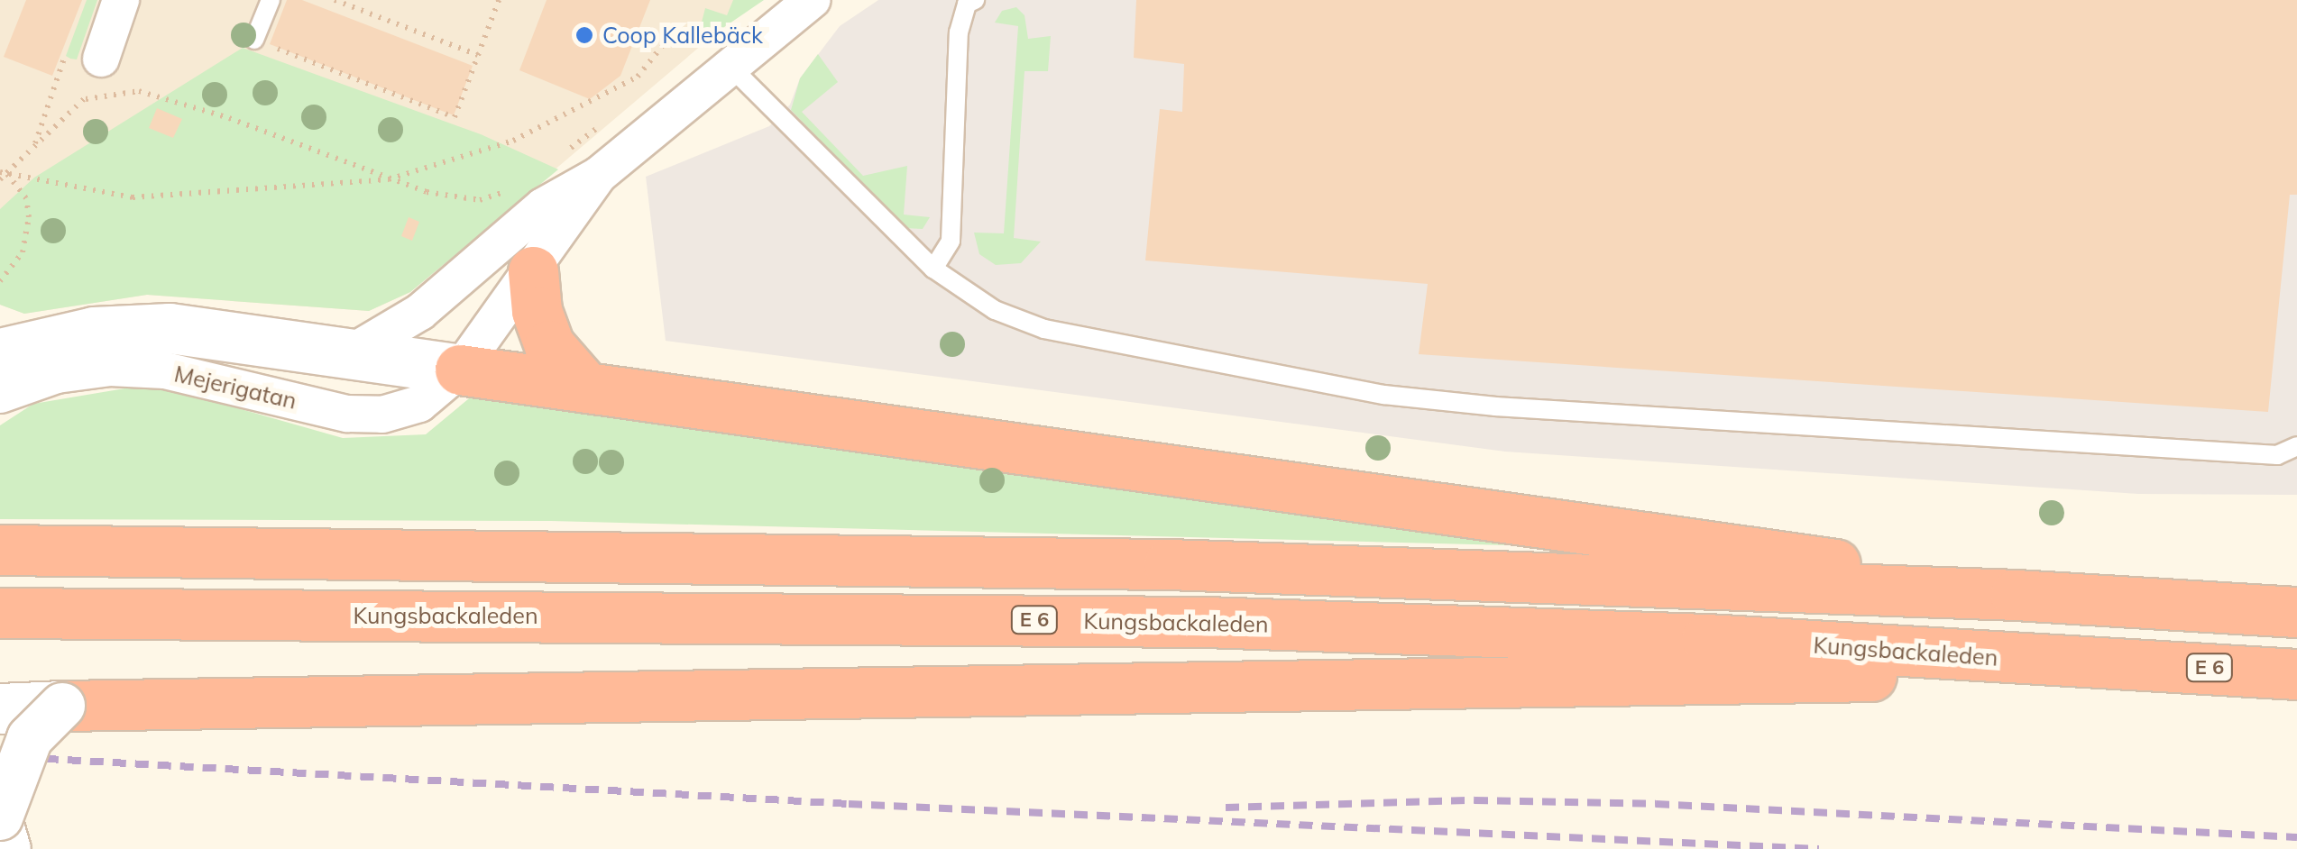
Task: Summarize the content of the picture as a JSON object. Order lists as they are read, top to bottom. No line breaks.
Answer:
{"streets":{"highway":["Kungsbackaleden","E 6"],"main road":["Mejerigatan"]},"places":["Coop Kallebäck"]}
